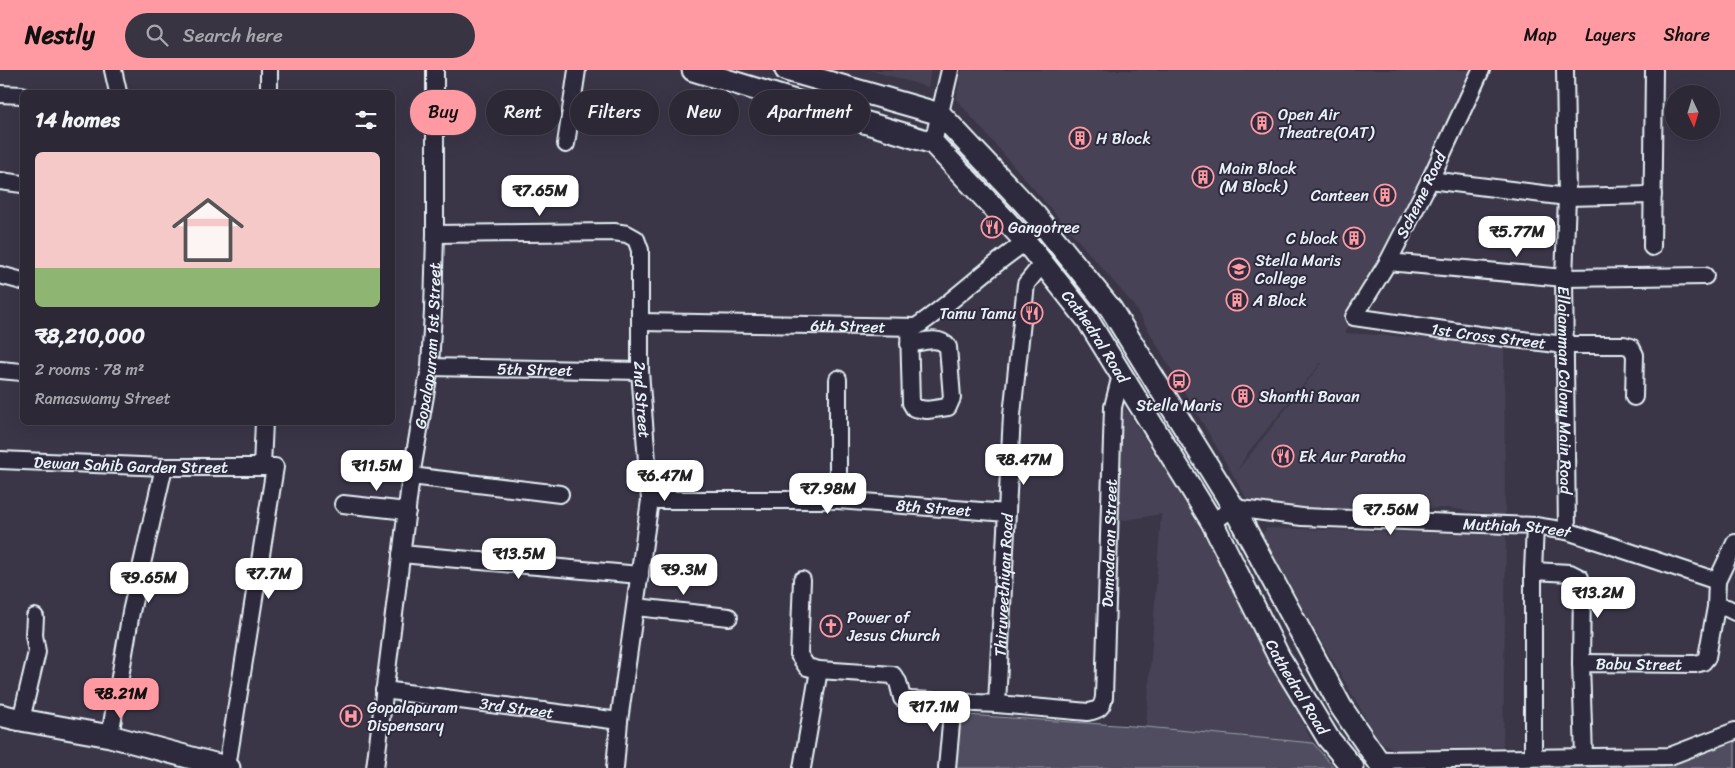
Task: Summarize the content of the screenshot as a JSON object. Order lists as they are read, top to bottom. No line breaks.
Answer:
{"streets":{"main road":["Cathedral Road"],"street":["Scheme Road","6th Street","1st Cross Street","Gopalapuram 1st Street","5th Street","Ellaiamman Colony Main Road","2nd Street","Dewan Sahib Garden Street","8th Street","Muthiah Street","Damodaran Street","Thiruveethiyan Road","Babu Street","3rd Street"]},"crossings":[["Scheme Road","1st Cross Street"],["6th Street","Cathedral Road"],["6th Street","2nd Street"],["1st Cross Street","Ellaiamman Colony Main Road"],["Cathedral Road","Muthiah Street"],["Cathedral Road","Damodaran Street"],["Cathedral Road","Thiruveethiyan Road"],["Gopalapuram 1st Street","5th Street"],["Gopalapuram 1st Street","2nd Street"],["Gopalapuram 1st Street","3rd Street"],["5th Street","2nd Street"],["Ellaiamman Colony Main Road","Muthiah Street"],["2nd Street","8th Street"],["2nd Street","3rd Street"],["8th Street","Thiruveethiyan Road"],["Muthiah Street","Babu Street"],["Damodaran Street","Thiruveethiyan Road"]],"places":{"building":["Open Air Theatre(OAT)","H Block","Main Block (M Block)","Canteen","C block","A Block","Shanthi Bavan"],"restaurant":["Gangotree","Tamu Tamu","Ek Aur Paratha"],"school or university":["Stella Maris College"],"bus stop":["Stella Maris"],"church":["Power of Jesus Church"],"hospital":["Gopalapuram Dispensary"]},"north":"bottom","page":{"header":"Nestly","search":"Search here","nav":["Map","Layers","Share"],"chip":["Buy","Rent","Filters","New","Apartment"],"heading":"14 homes","list":[{"name":"₹8,210,000","note":"2 rooms · 78 m² · Ramaswamy Street"}],"price":["₹7.65M","₹5.77M","₹8.47M","₹11.5M","₹6.47M","₹7.98M","₹7.56M","₹13.5M","₹9.3M","₹7.7M","₹9.65M","₹13.2M","₹8.21M","₹17.1M"]}}
